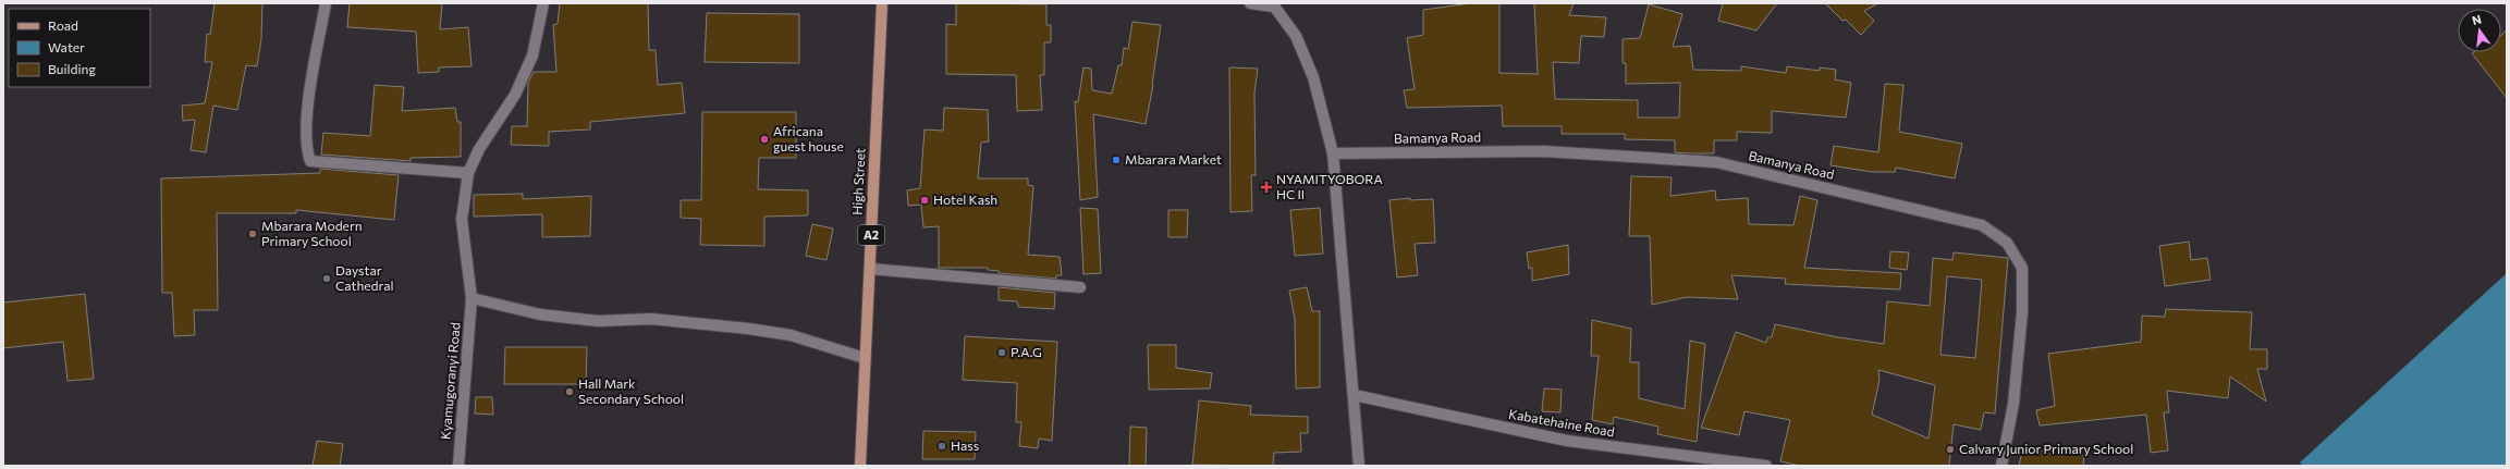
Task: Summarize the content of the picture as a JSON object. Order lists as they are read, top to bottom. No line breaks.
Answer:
{"streets":{"main road":["High Street","A2"],"street":["Bamanya Road","Kyamugoranyi Road","Kabatehaine Road"]},"places":{"other":["Africana guest house","Mbarara Market","Hotel Kash","Mbarara Modern Primary School","Daystar Cathedral","P.A.G","Hall Mark Secondary School","Hass","Calvary Junior Primary School"],"health":["NYAMITYOBORA HC II"]},"legend":["Road","Water","Building"],"north":"top"}
